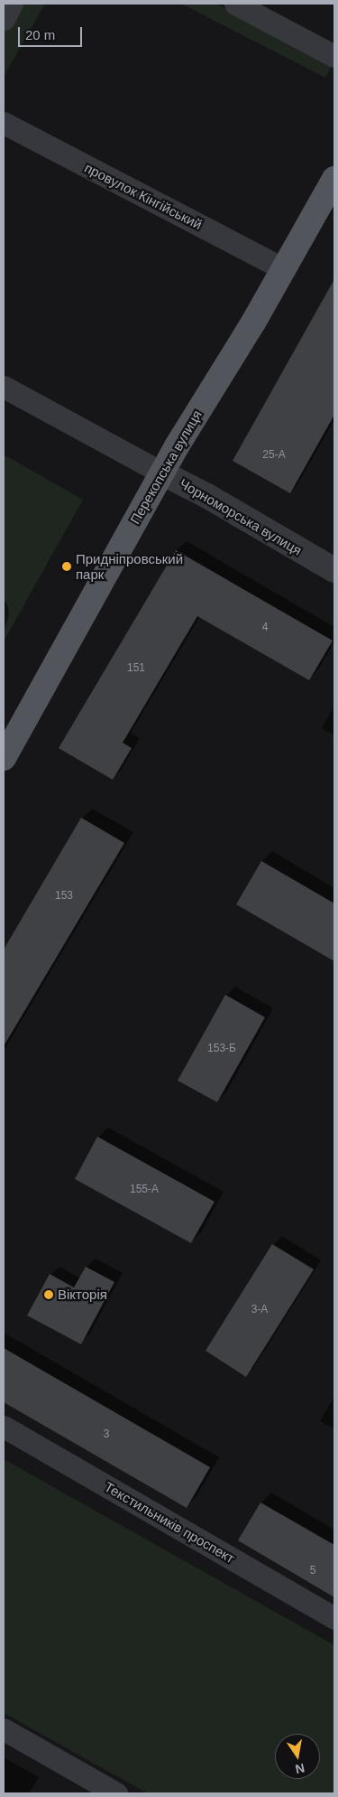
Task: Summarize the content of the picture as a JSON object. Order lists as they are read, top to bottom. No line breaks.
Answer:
{"streets":{"main road":["Перекопська вулиця"],"street":["провулок Кінгійський","Чорноморська вулиця","Текстильників проспект"]},"crossings":[["провулок Кінгійський","Перекопська вулиця"],["Перекопська вулиця","Чорноморська вулиця"]],"places":["Придніпровський парк","Вікторія"],"house_numbers":["25-А","4","151","153","153-Б","155-А","3-А","3","5"],"scale_bar":"20 m","north":"bottom"}
